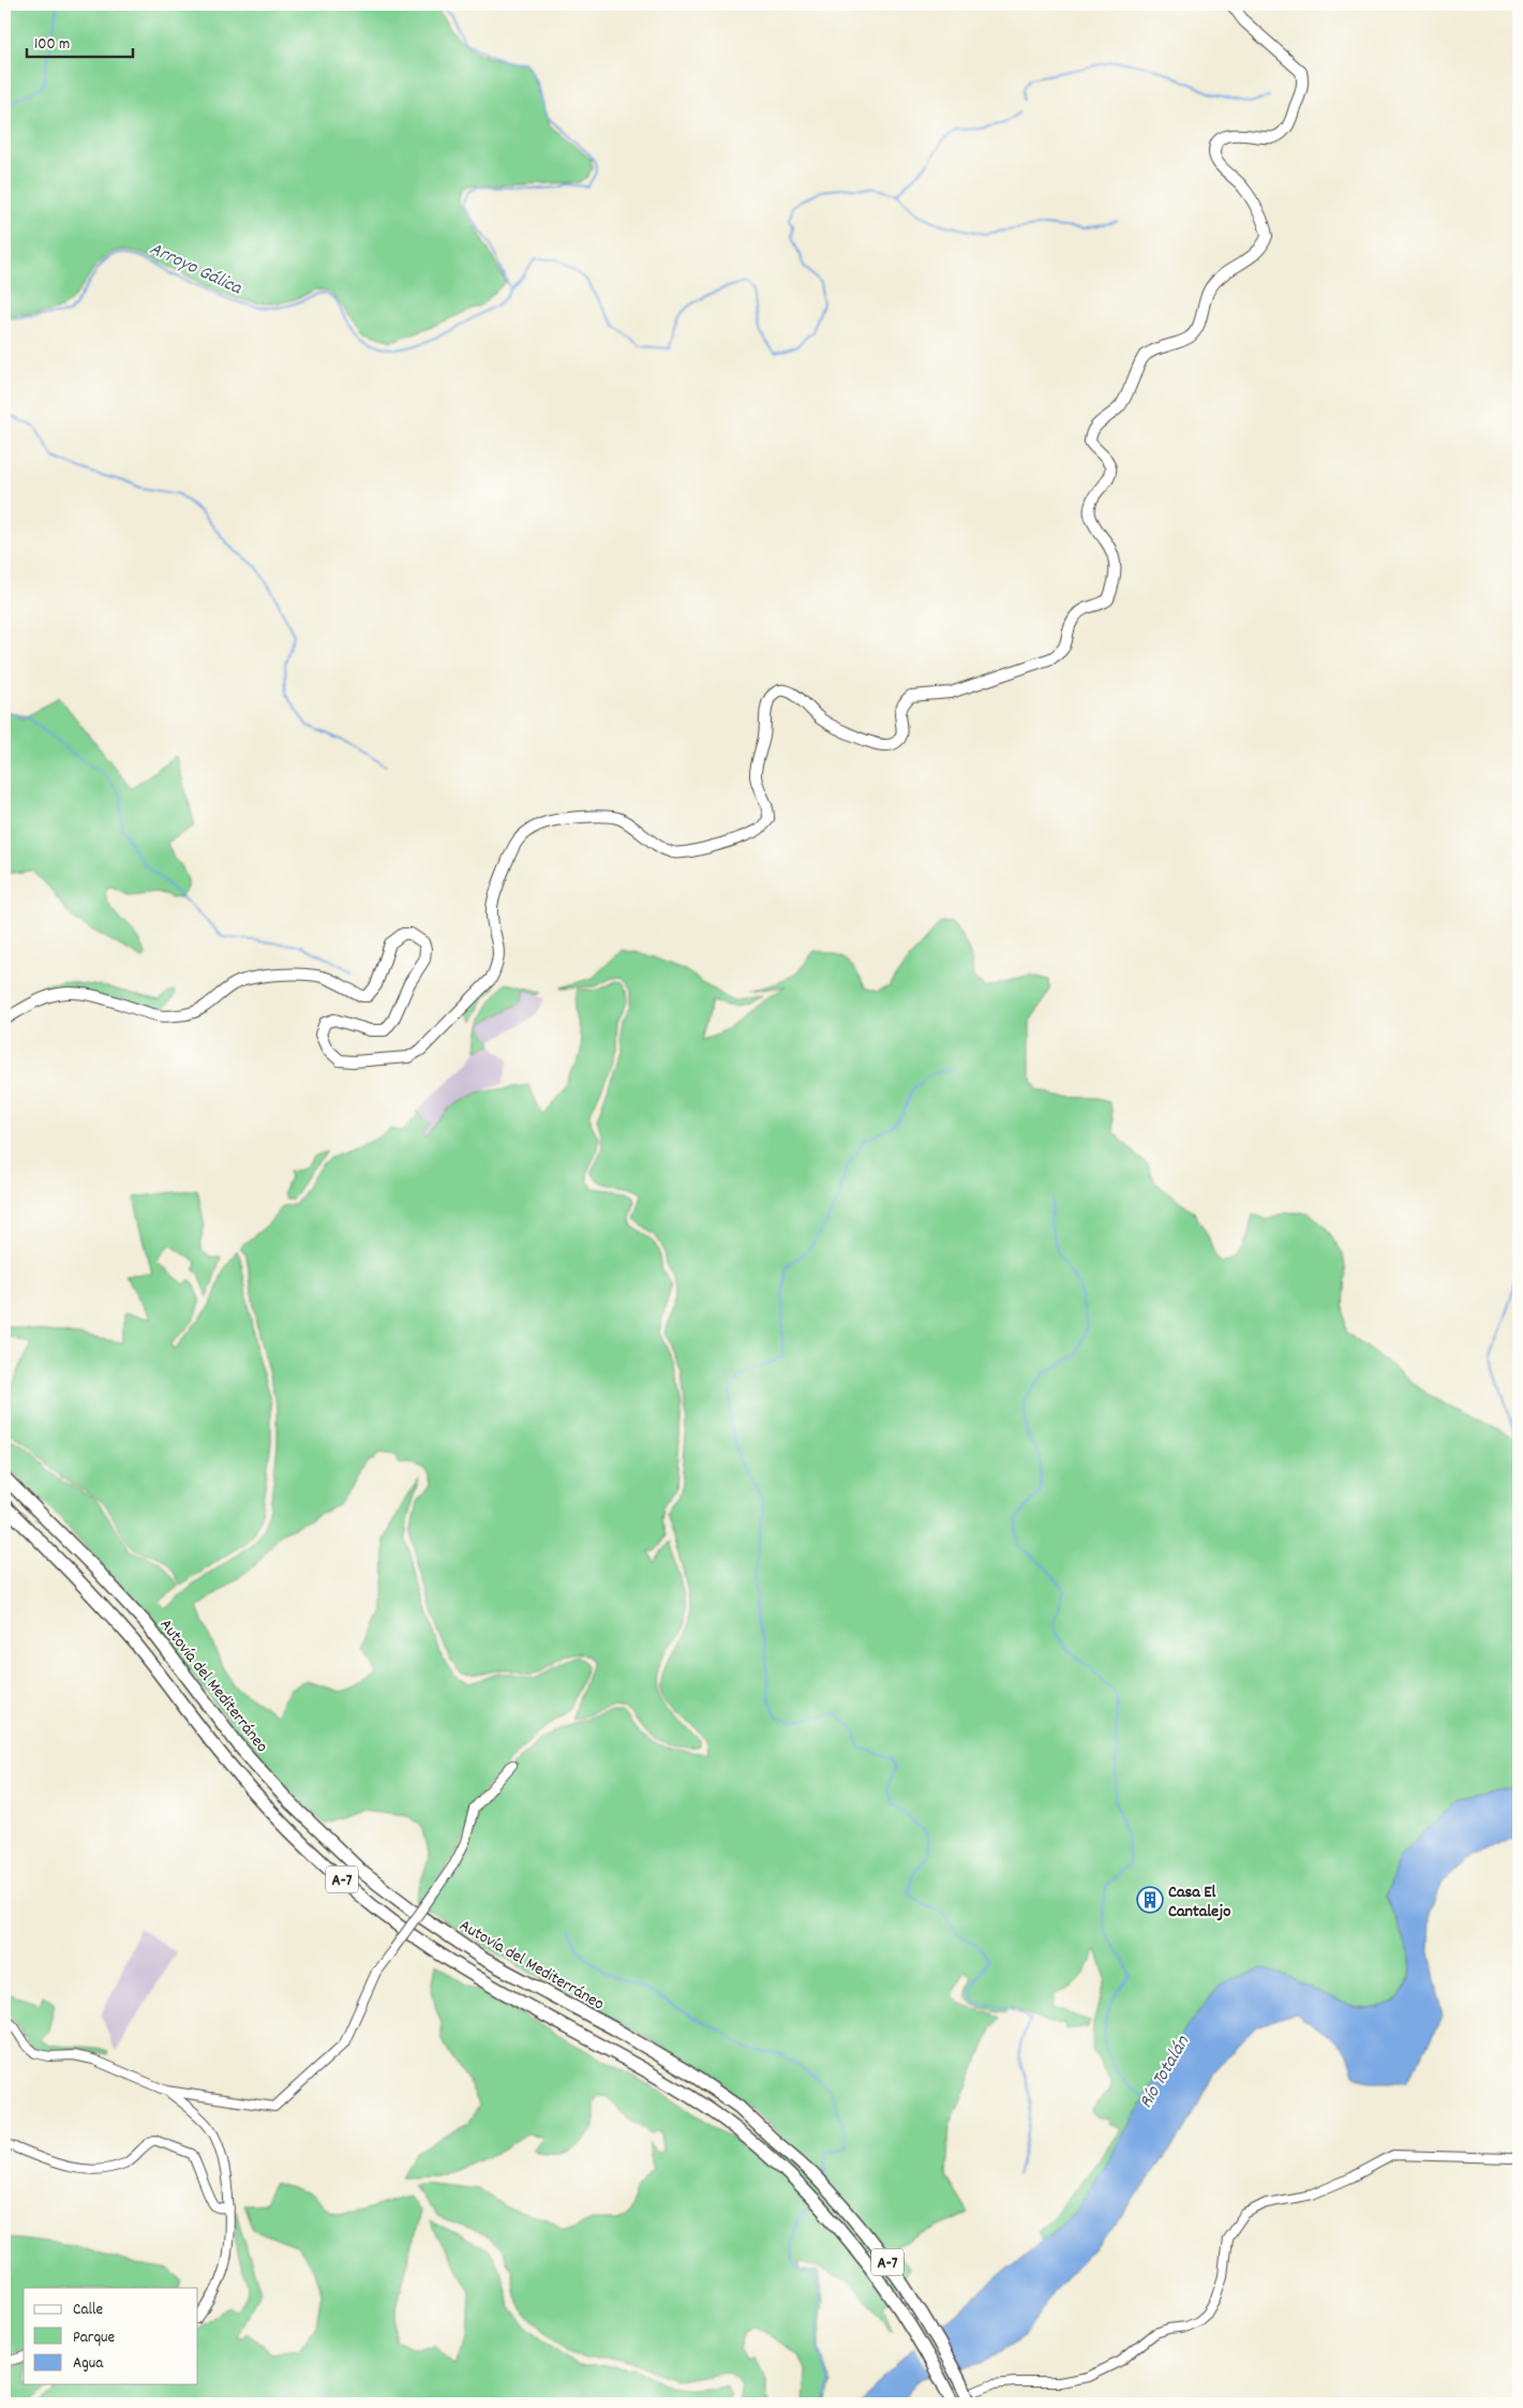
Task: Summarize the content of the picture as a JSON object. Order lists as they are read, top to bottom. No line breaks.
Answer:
{"streets":{"highway":["Autovía del Mediterráneo","A-7"]},"water":["Arroyo Gálica","Río Totalán"],"places":{"building":["Casa El Cantalejo"]},"legend":["Calle","Parque","Agua"],"scale_bar":"100 m"}
